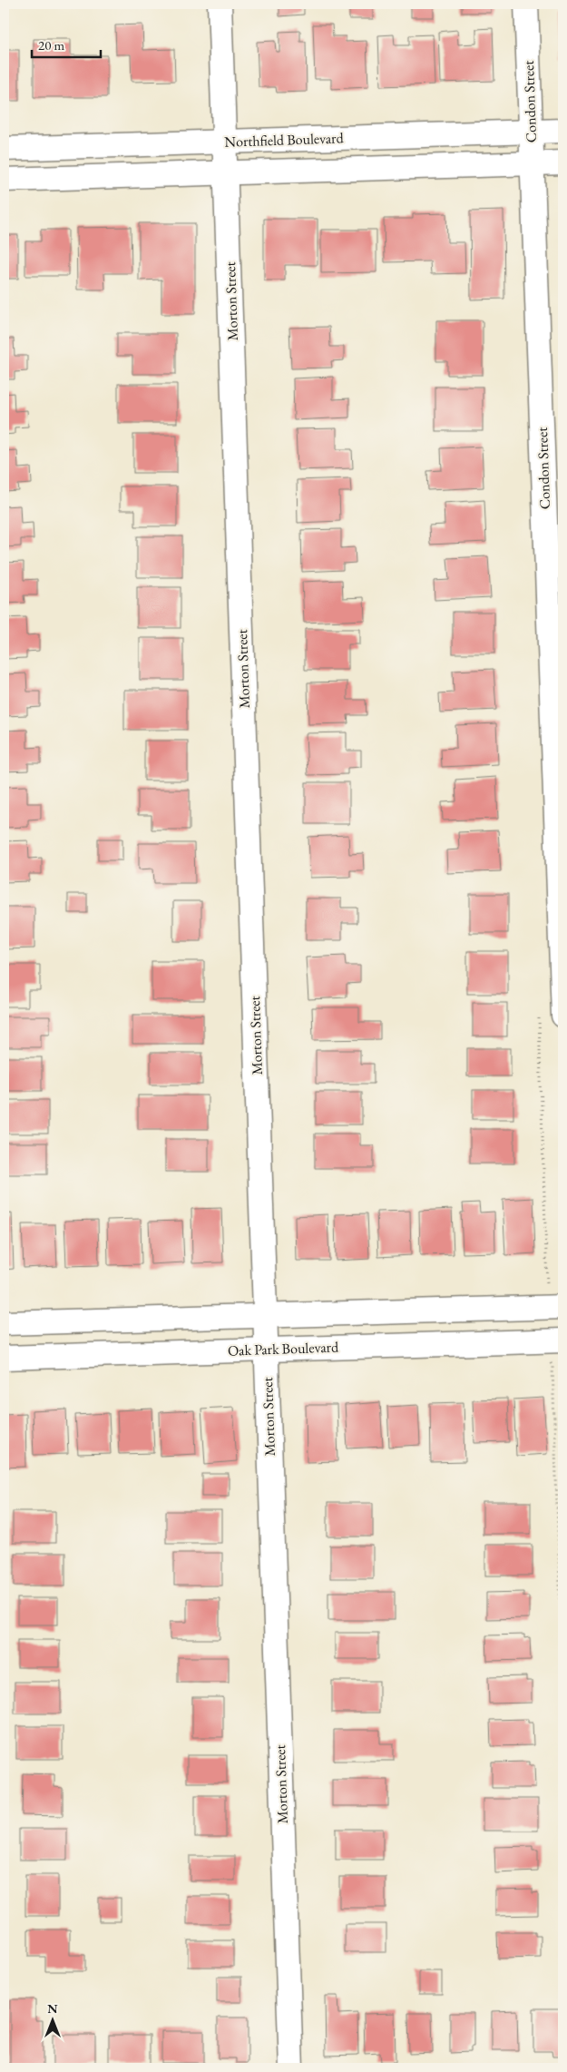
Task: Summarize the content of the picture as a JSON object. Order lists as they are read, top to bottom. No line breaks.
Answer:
{"streets":{"street":["Condon Street","Northfield Boulevard","Morton Street","Oak Park Boulevard"]},"crossings":[["Condon Street","Northfield Boulevard"],["Northfield Boulevard","Morton Street"],["Morton Street","Oak Park Boulevard"]],"scale_bar":"20 m","north":"top"}
